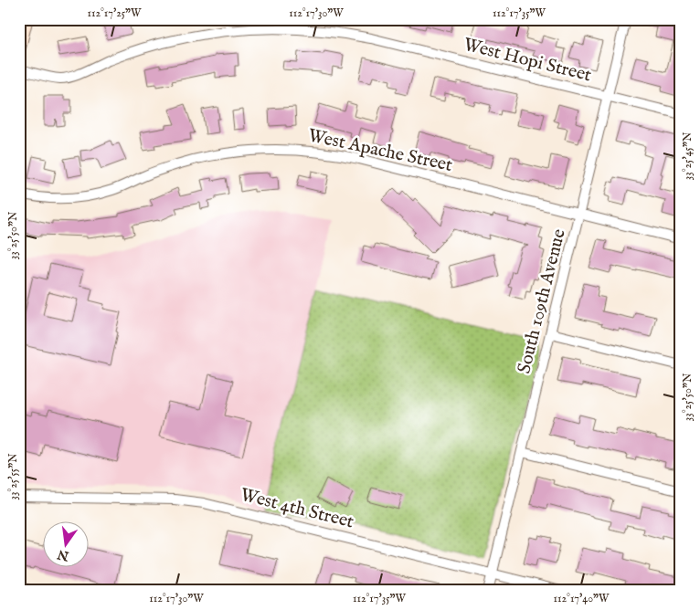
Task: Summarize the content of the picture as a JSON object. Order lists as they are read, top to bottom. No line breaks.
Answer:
{"streets":{"street":["West Hopi Street","West Apache Street","South 109th Avenue","West 4th Street"]},"crossings":[["West Hopi Street","South 109th Avenue"],["West Apache Street","South 109th Avenue"],["South 109th Avenue","West 4th Street"]],"north":"bottom","coordinates":["112°17'25\"W","112°17'30\"W","112°17'35\"W","33°25'45\"N","33°25'50\"N","33°25'55\"N","112°17'40\"W"]}
